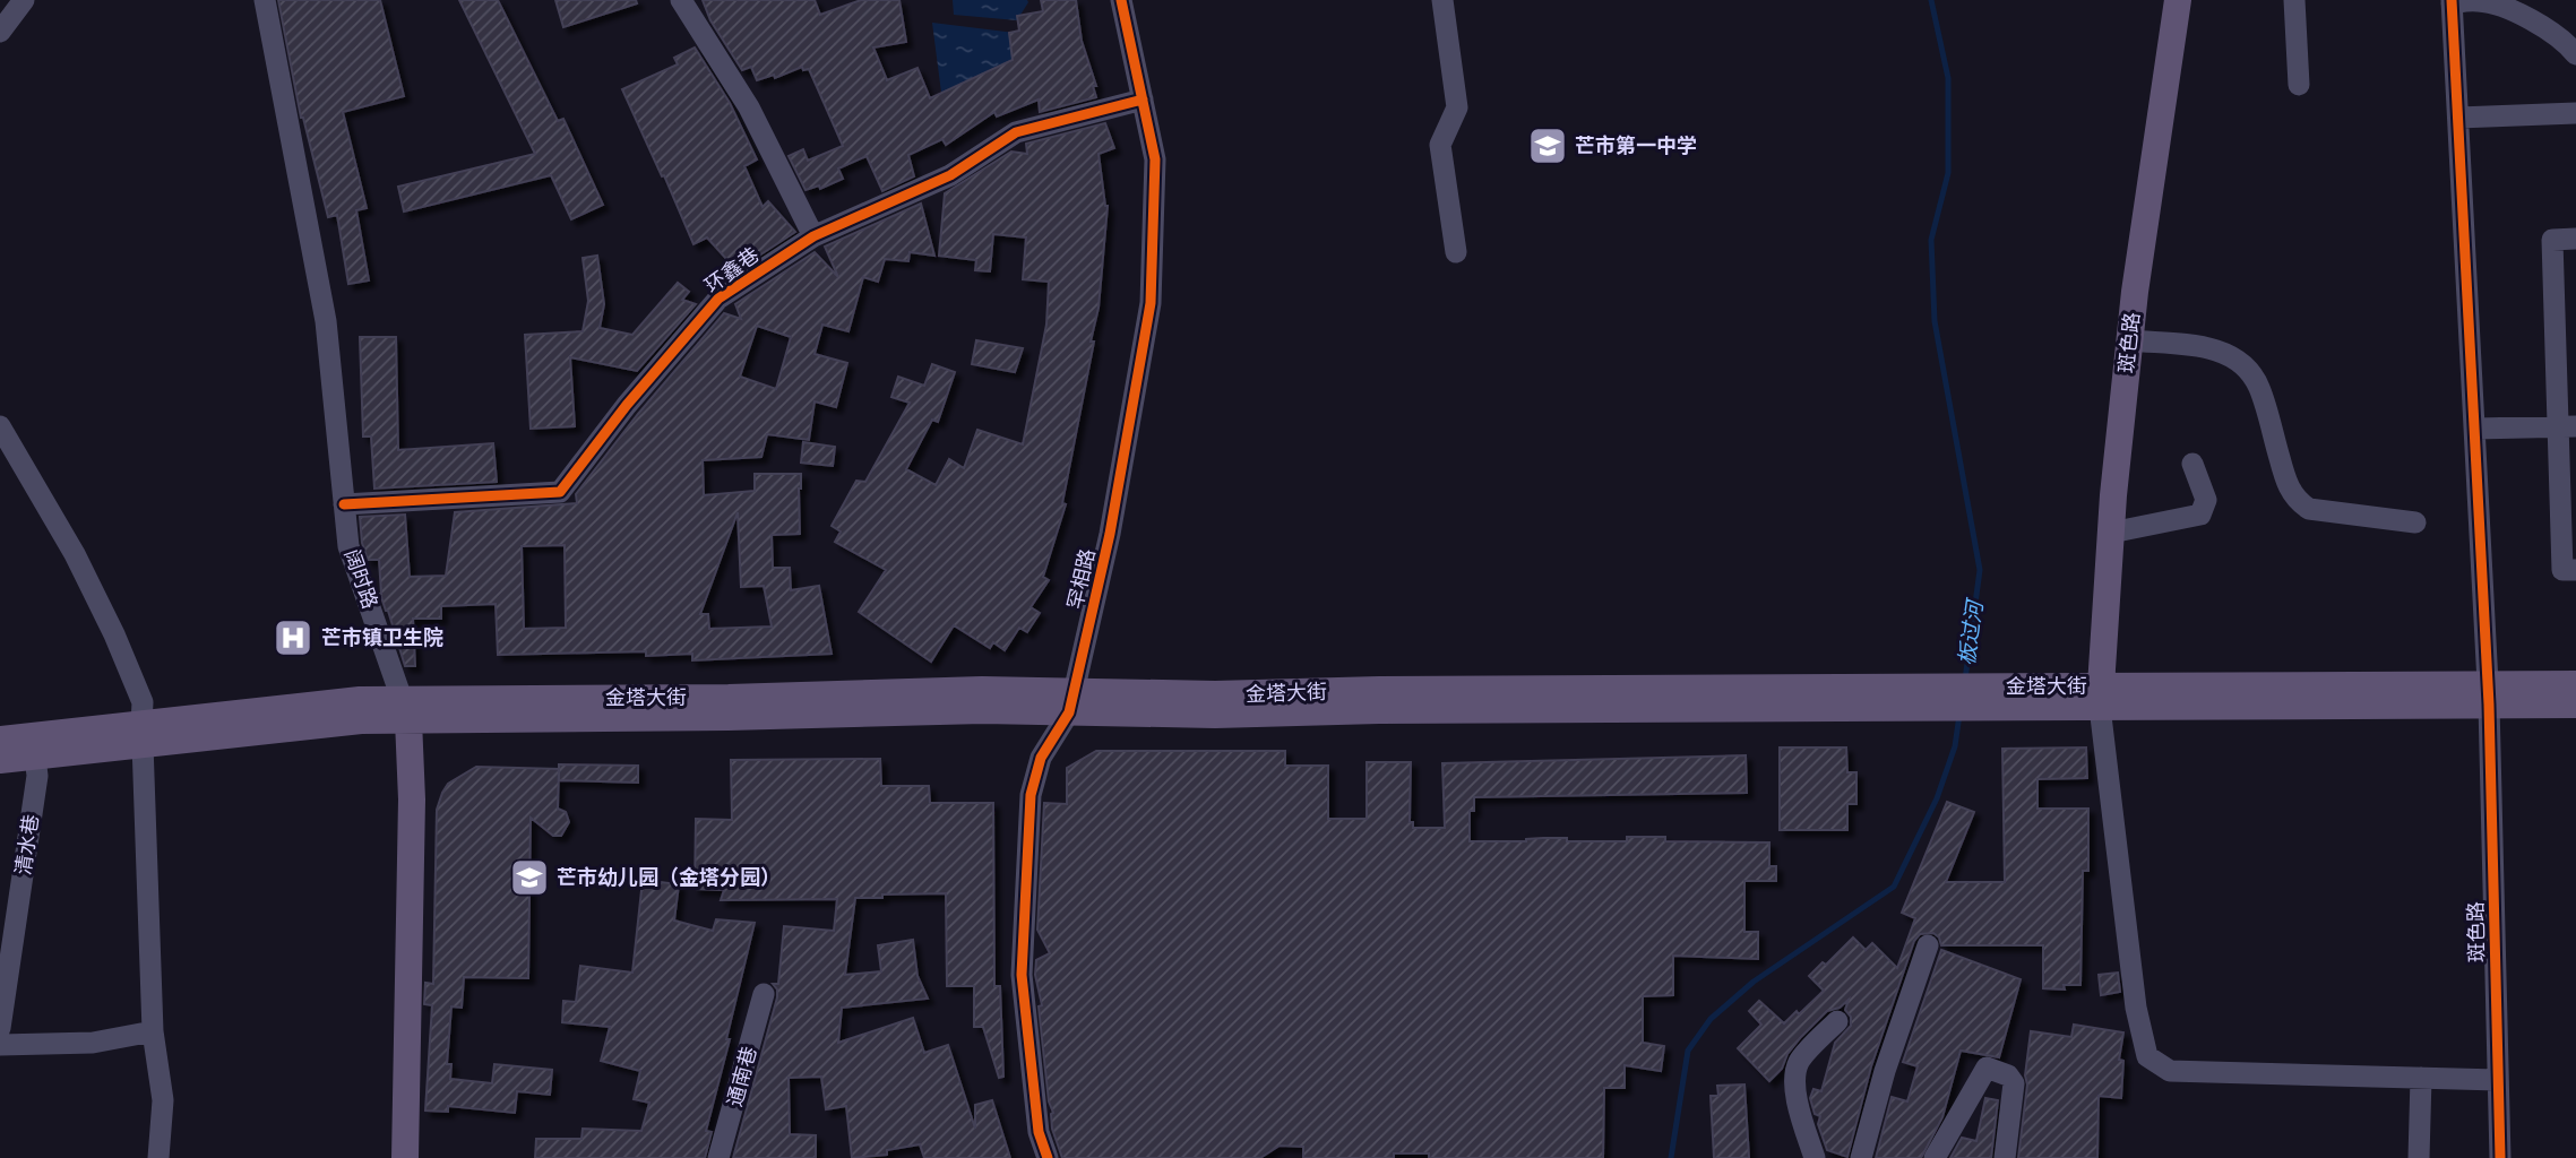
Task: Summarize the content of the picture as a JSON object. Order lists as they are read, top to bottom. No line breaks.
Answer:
{"streets":{"main road":["斑色路","阔时路","金塔大街"],"street":["环鑫巷","罕相路","清水巷","通南巷"]},"crossings":[["环鑫巷","阔时路"],["环鑫巷","罕相路"],["斑色路","金塔大街"],["阔时路","金塔大街"],["罕相路","金塔大街"],["金塔大街","清水巷"]],"water":["板过河"],"places":{"school or university":["芒市第一中学","芒市幼儿园（金塔分园）"],"hospital":["芒市镇卫生院"]}}
